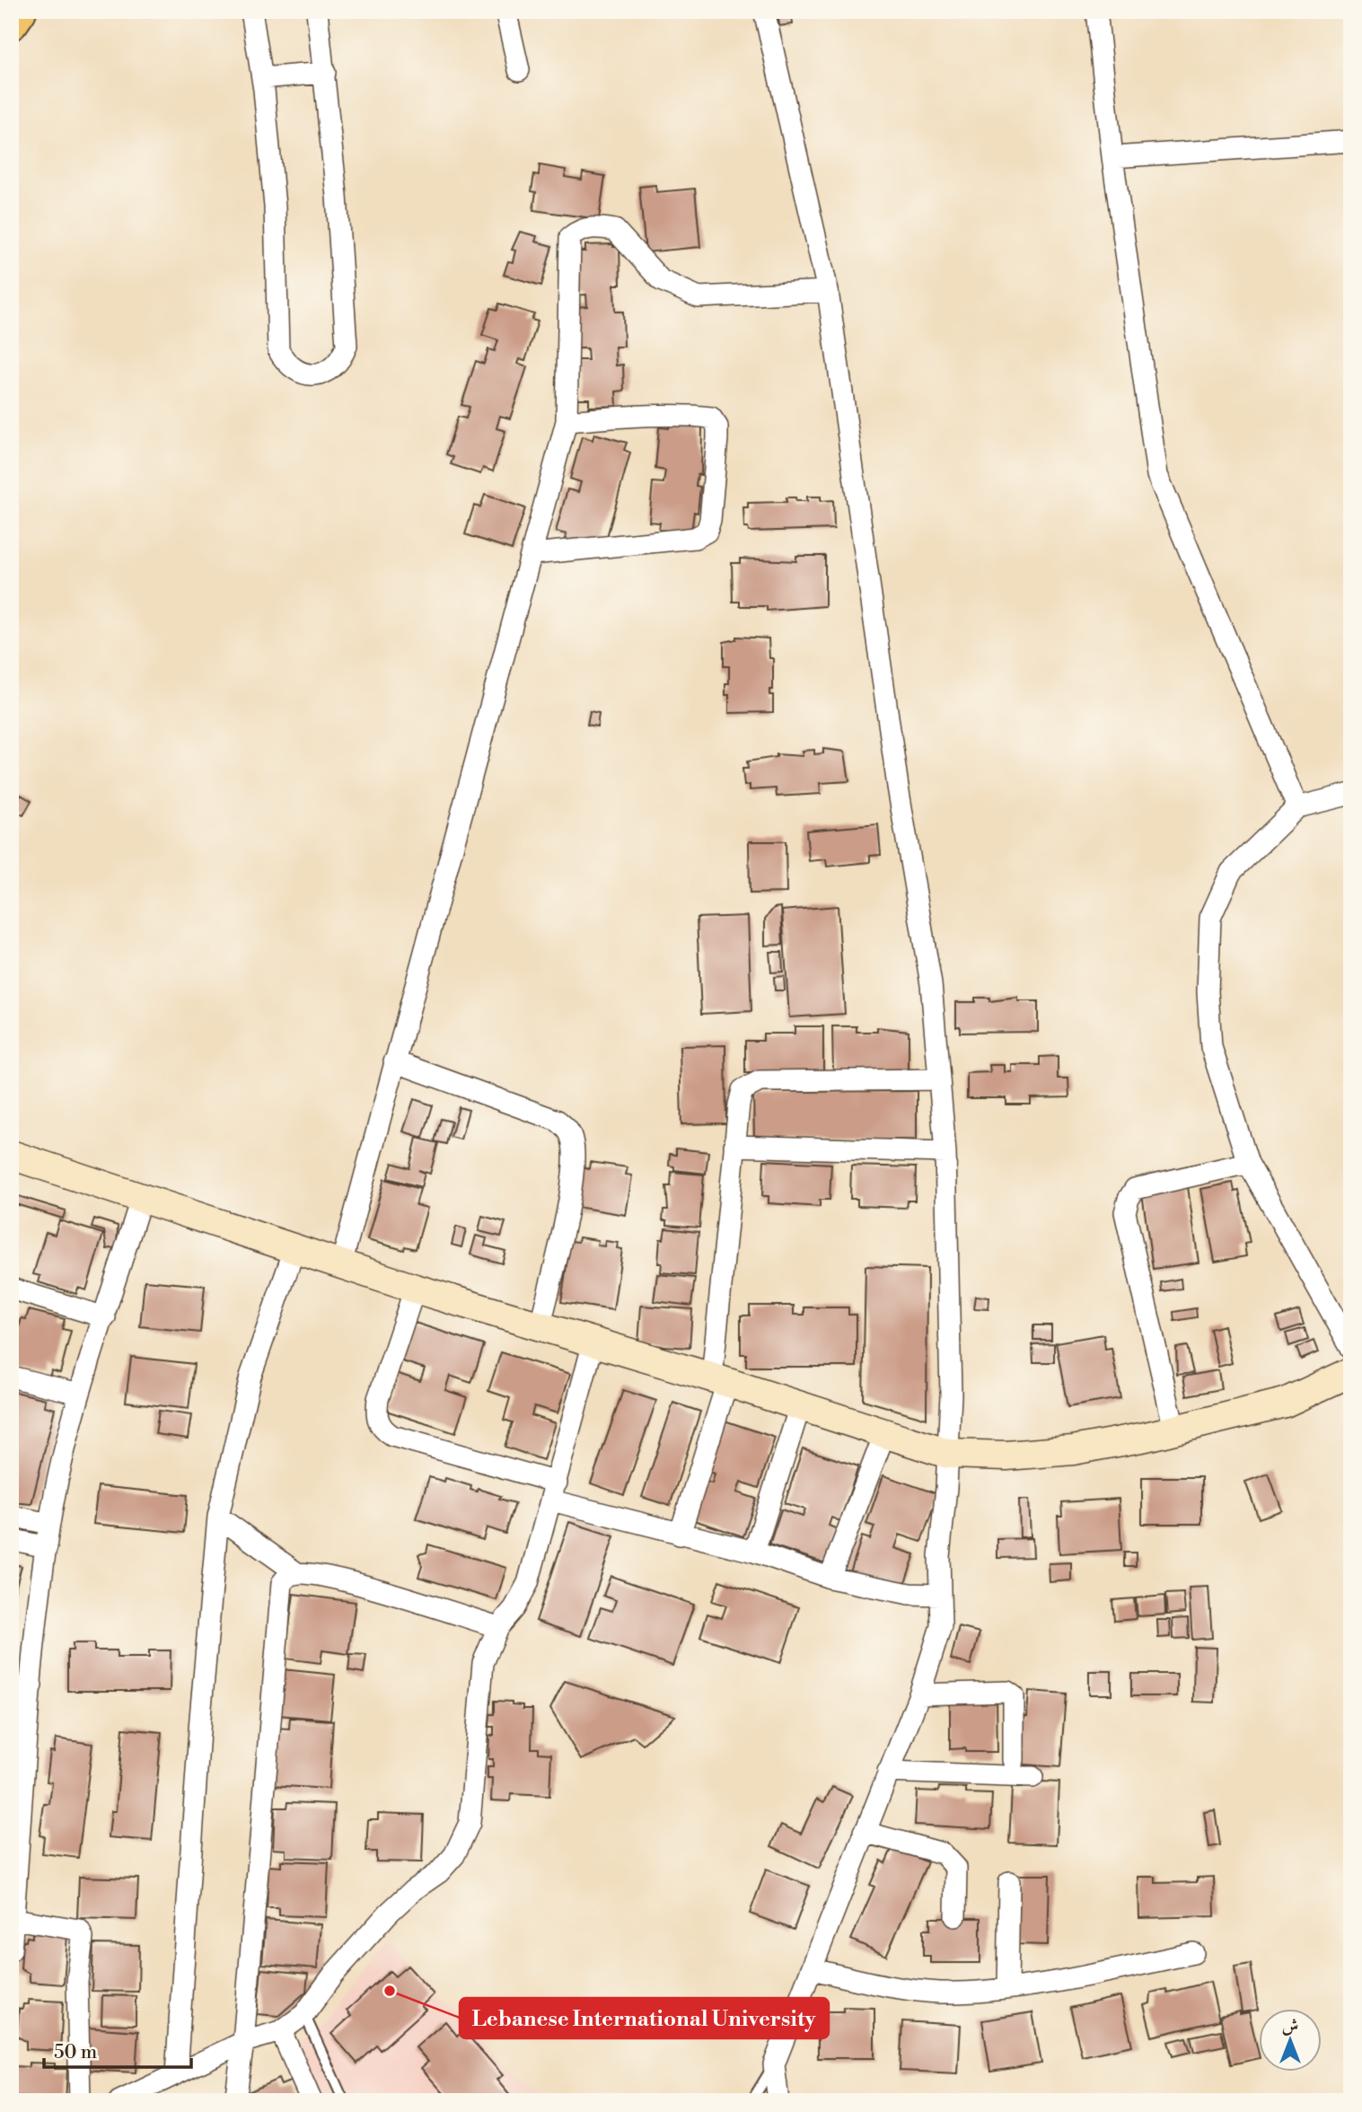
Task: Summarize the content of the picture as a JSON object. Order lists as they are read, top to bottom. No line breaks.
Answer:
{"places":["Lebanese International University"],"scale_bar":"50 m","north":"top"}
